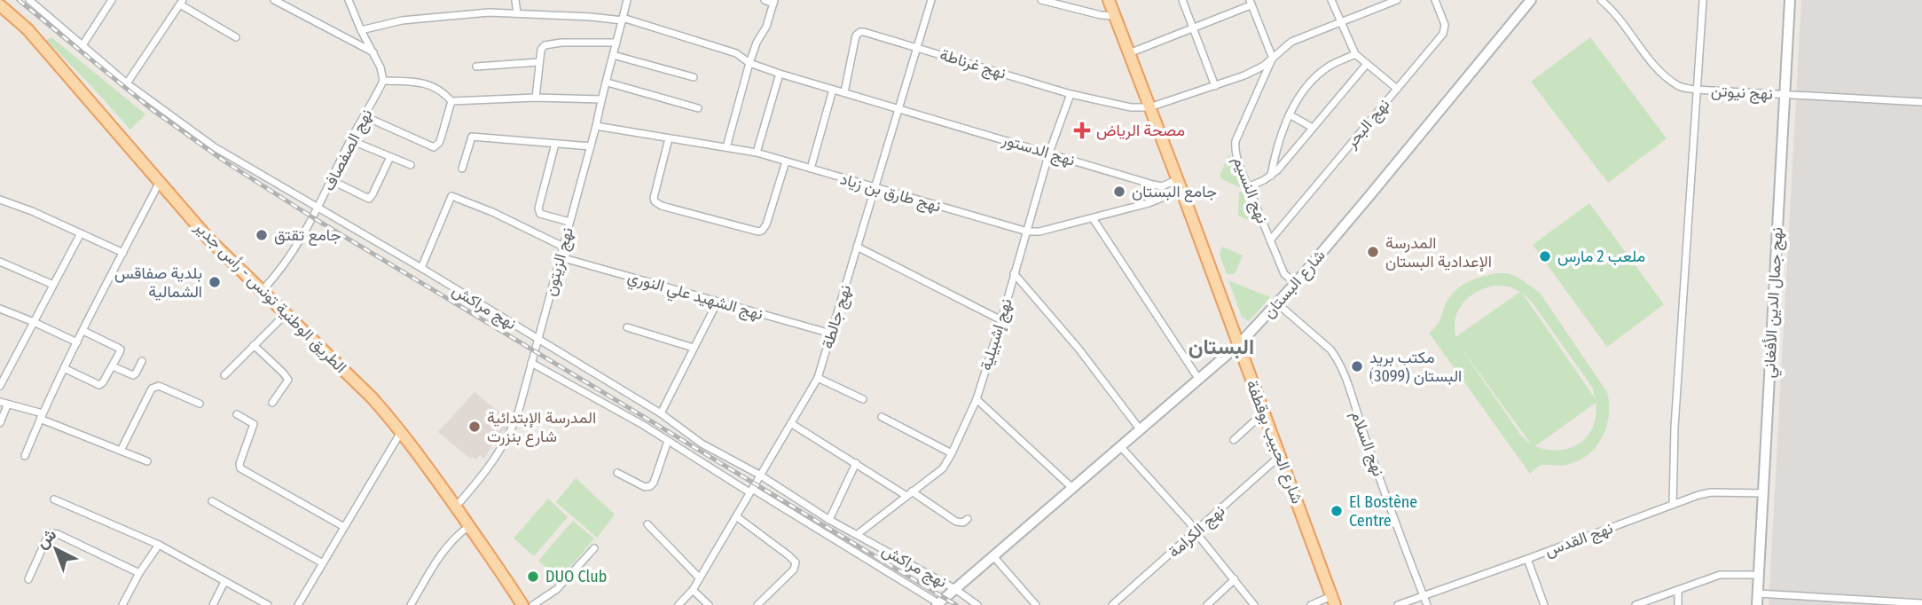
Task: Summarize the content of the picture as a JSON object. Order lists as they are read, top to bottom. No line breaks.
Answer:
{"streets":{"main road":["شارع البستان","الطريق الوطنية تونس - رأس جدير","نهج جمال الدين الأفغاني","شارع الحبيب بوقطفة"],"street":["نهج غرناطة","نهج نيوتن","نهج البحر","نهج الصفصاف","نهج الدستور","نهج النسيم","نهج طارق بن زياد","نهج الزيتون","نهج الشهيد علي النوري","نهج مراكش","نهج جالطة","نهج إشبيلية","نهج السلام","نهج الكرامة","نهج القدس"]},"crossings":[["نهج غرناطة","نهج الدستور"],["نهج غرناطة","نهج جالطة"],["نهج غرناطة","نهج إشبيلية"],["نهج غرناطة","شارع الحبيب بوقطفة"],["نهج نيوتن","نهج جمال الدين الأفغاني"],["نهج البحر","نهج النسيم"],["نهج الصفصاف","الطريق الوطنية تونس - رأس جدير"],["نهج الصفصاف","نهج مراكش"],["نهج الدستور","نهج طارق بن زياد"],["نهج الدستور","نهج الزيتون"],["نهج الدستور","نهج جالطة"],["نهج الدستور","نهج إشبيلية"],["نهج الدستور","شارع الحبيب بوقطفة"],["نهج النسيم","شارع البستان"],["نهج طارق بن زياد","نهج الزيتون"],["نهج طارق بن زياد","نهج جالطة"],["نهج طارق بن زياد","نهج إشبيلية"],["نهج طارق بن زياد","شارع الحبيب بوقطفة"],["نهج الزيتون","نهج الشهيد علي النوري"],["نهج الزيتون","الطريق الوطنية تونس - رأس جدير"],["نهج الزيتون","نهج مراكش"],["شارع البستان","نهج مراكش"],["شارع البستان","شارع الحبيب بوقطفة"],["شارع البستان","نهج السلام"],["نهج الشهيد علي النوري","نهج جالطة"],["نهج جمال الدين الأفغاني","نهج القدس"],["نهج مراكش","نهج جالطة"],["نهج مراكش","نهج إشبيلية"],["شارع الحبيب بوقطفة","نهج الكرامة"],["نهج السلام","نهج القدس"]],"districts":["البستان"],"places":{"health":["مصحة الرياض"],"other":["جامع البستان","جامع تقتق","المدرسة الإعدادية البستان","ملعب 2 مارس","بلدية صفاقس الشمالية","مكتب بريد البستان (3099)","المدرسة الإبتدائية شارع بنزرت","El Bostène Centre","DUO Club"]},"north":"top left"}
